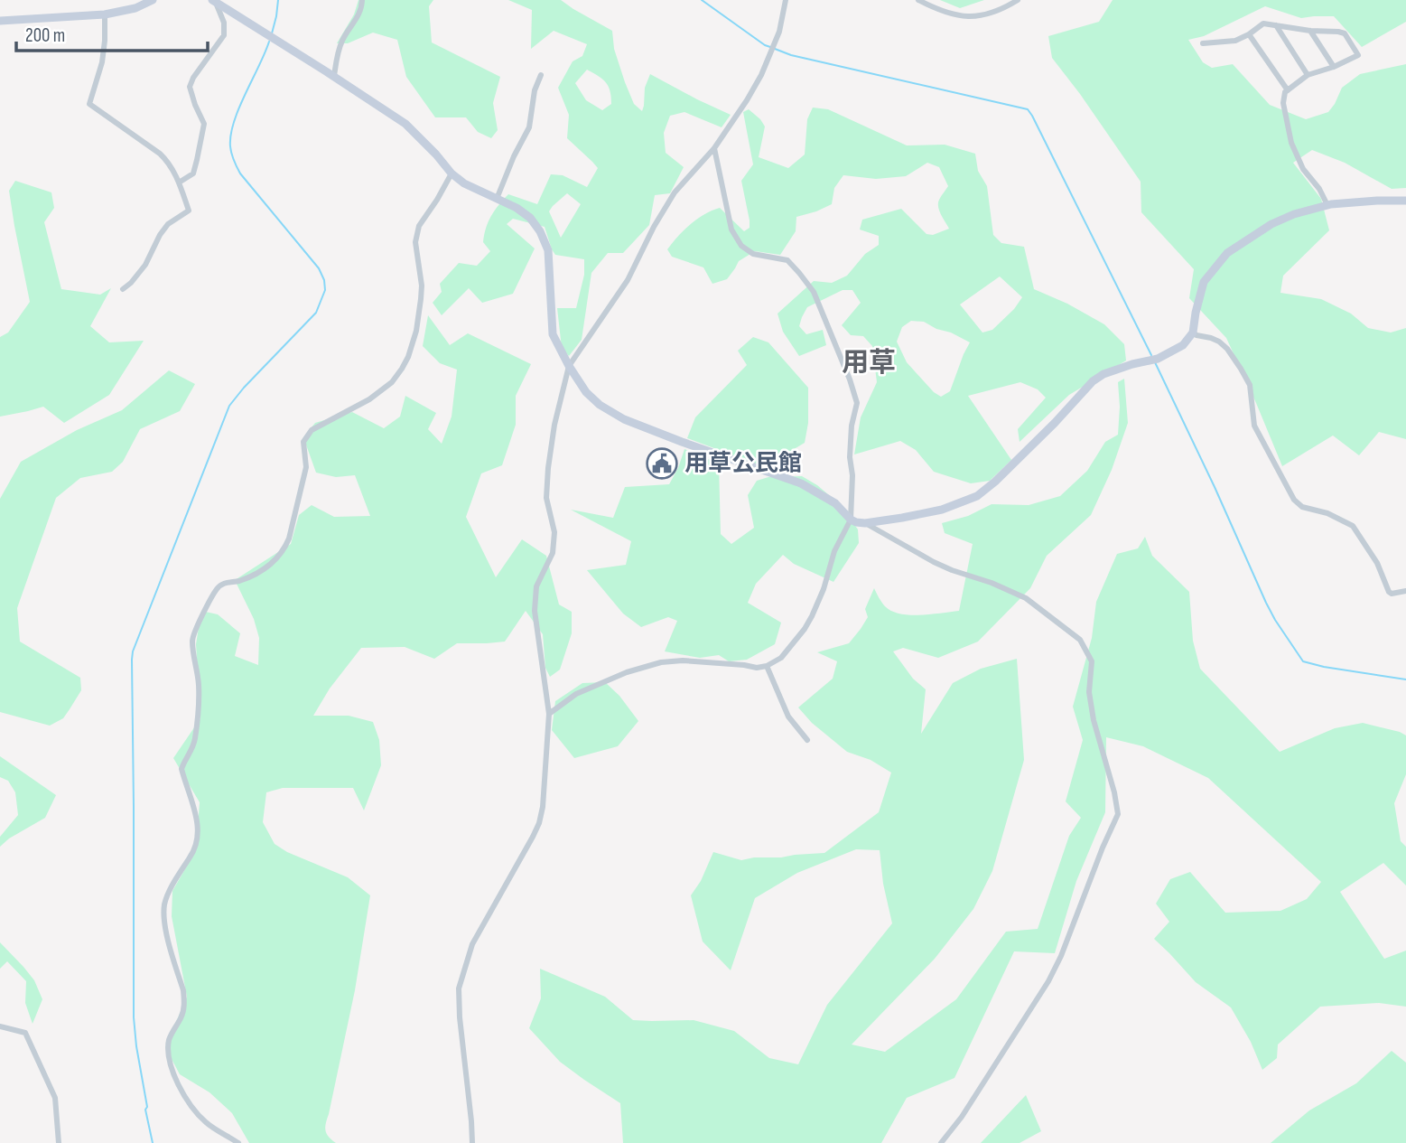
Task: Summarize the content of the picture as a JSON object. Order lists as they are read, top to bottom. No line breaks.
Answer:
{"districts":["用草"],"places":{"public building":["用草公民館"]},"scale_bar":"200 m"}
